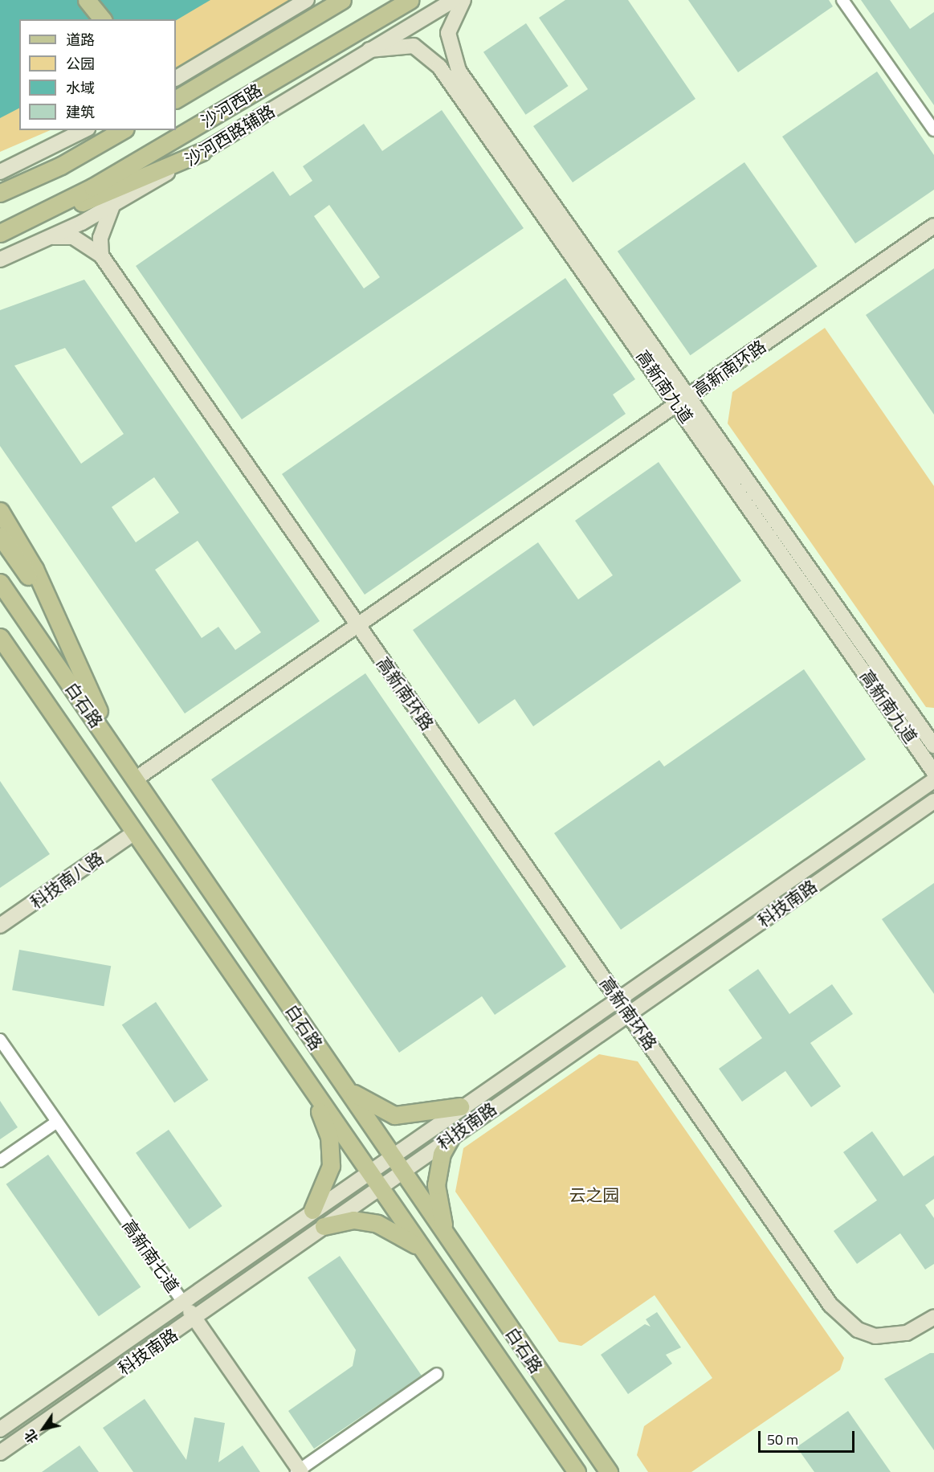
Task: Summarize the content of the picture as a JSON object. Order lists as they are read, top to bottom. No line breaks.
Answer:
{"streets":{"main road":["沙河西路","白石路"],"street":["沙河西路辅路","高新南环路","高新南九道","科技南八路","科技南路","高新南七道"]},"crossings":[["沙河西路辅路","高新南九道"],["高新南环路","高新南九道"],["高新南环路","白石路"],["高新南环路","科技南路"],["白石路","科技南八路"],["白石路","科技南路"],["科技南路","高新南七道"]],"parks":["云之园"],"legend":["道路","公园","水域","建筑"],"scale_bar":"50 m","north":"bottom left"}
